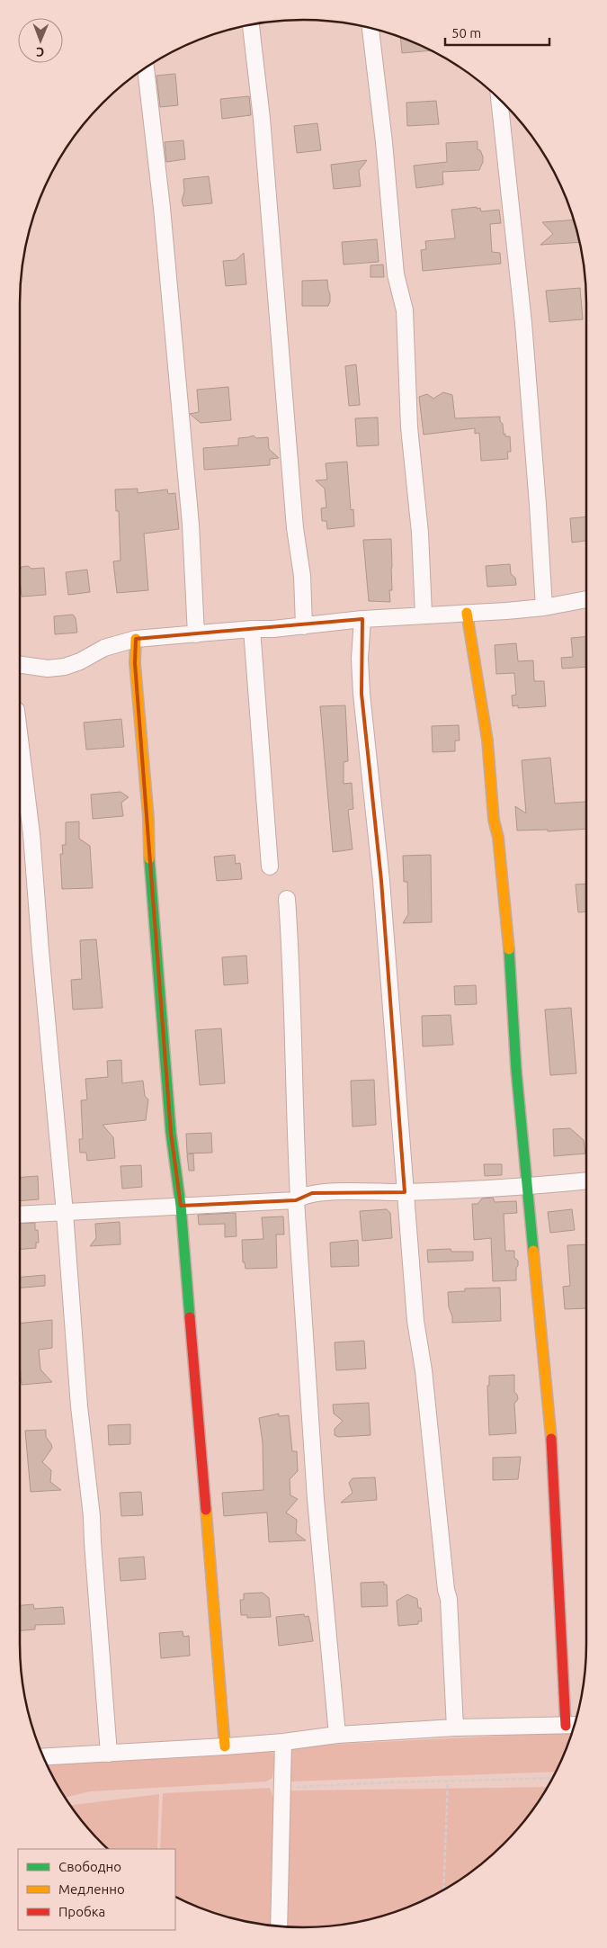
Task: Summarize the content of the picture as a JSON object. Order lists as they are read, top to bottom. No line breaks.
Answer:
{"legend":["Свободно","Медленно","Пробка"],"scale_bar":"50 m","north":"bottom"}
